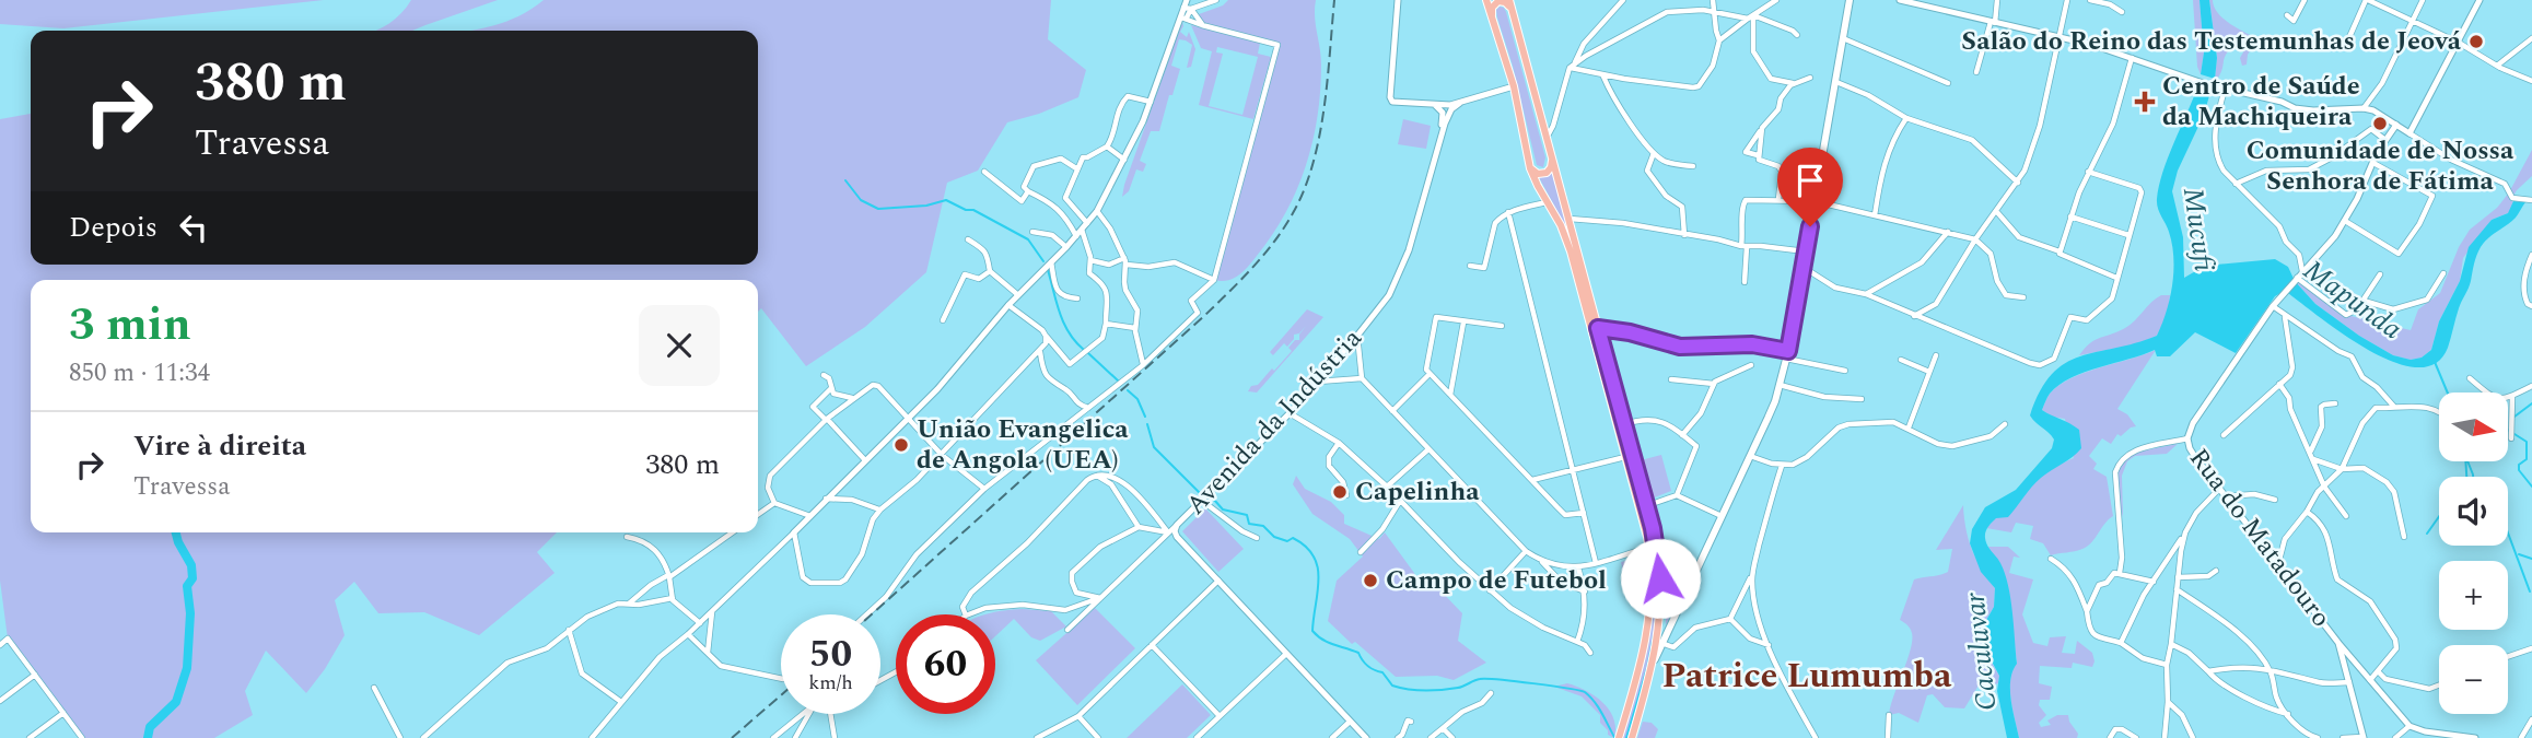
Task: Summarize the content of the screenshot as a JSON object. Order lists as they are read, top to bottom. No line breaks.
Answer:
{"streets":{"street":["Avenida da Indústria","Rua do Matadouro"]},"districts":["Patrice Lumumba"],"water":["Mucufi","Mapunda","Caculuvar"],"places":{"other":["Salão do Reino das Testemunhas de Jeová","Comunidade de Nossa Senhora de Fátima","União Evangelica de Angola (UEA)","Capelinha","Campo de Futebol"],"health":["Centro de Saúde da Machiqueira"]},"north":"right","page":{"turn":["380 m","Travessa"],"then":"Depois","heading":["3 min","850 m · 11:34"],"map_buttons":["+","−"],"list":[{"name":"Vire à direita","note":"Travessa","value":"380 m"}],"speed":"50 km/h","limit":"60"}}
